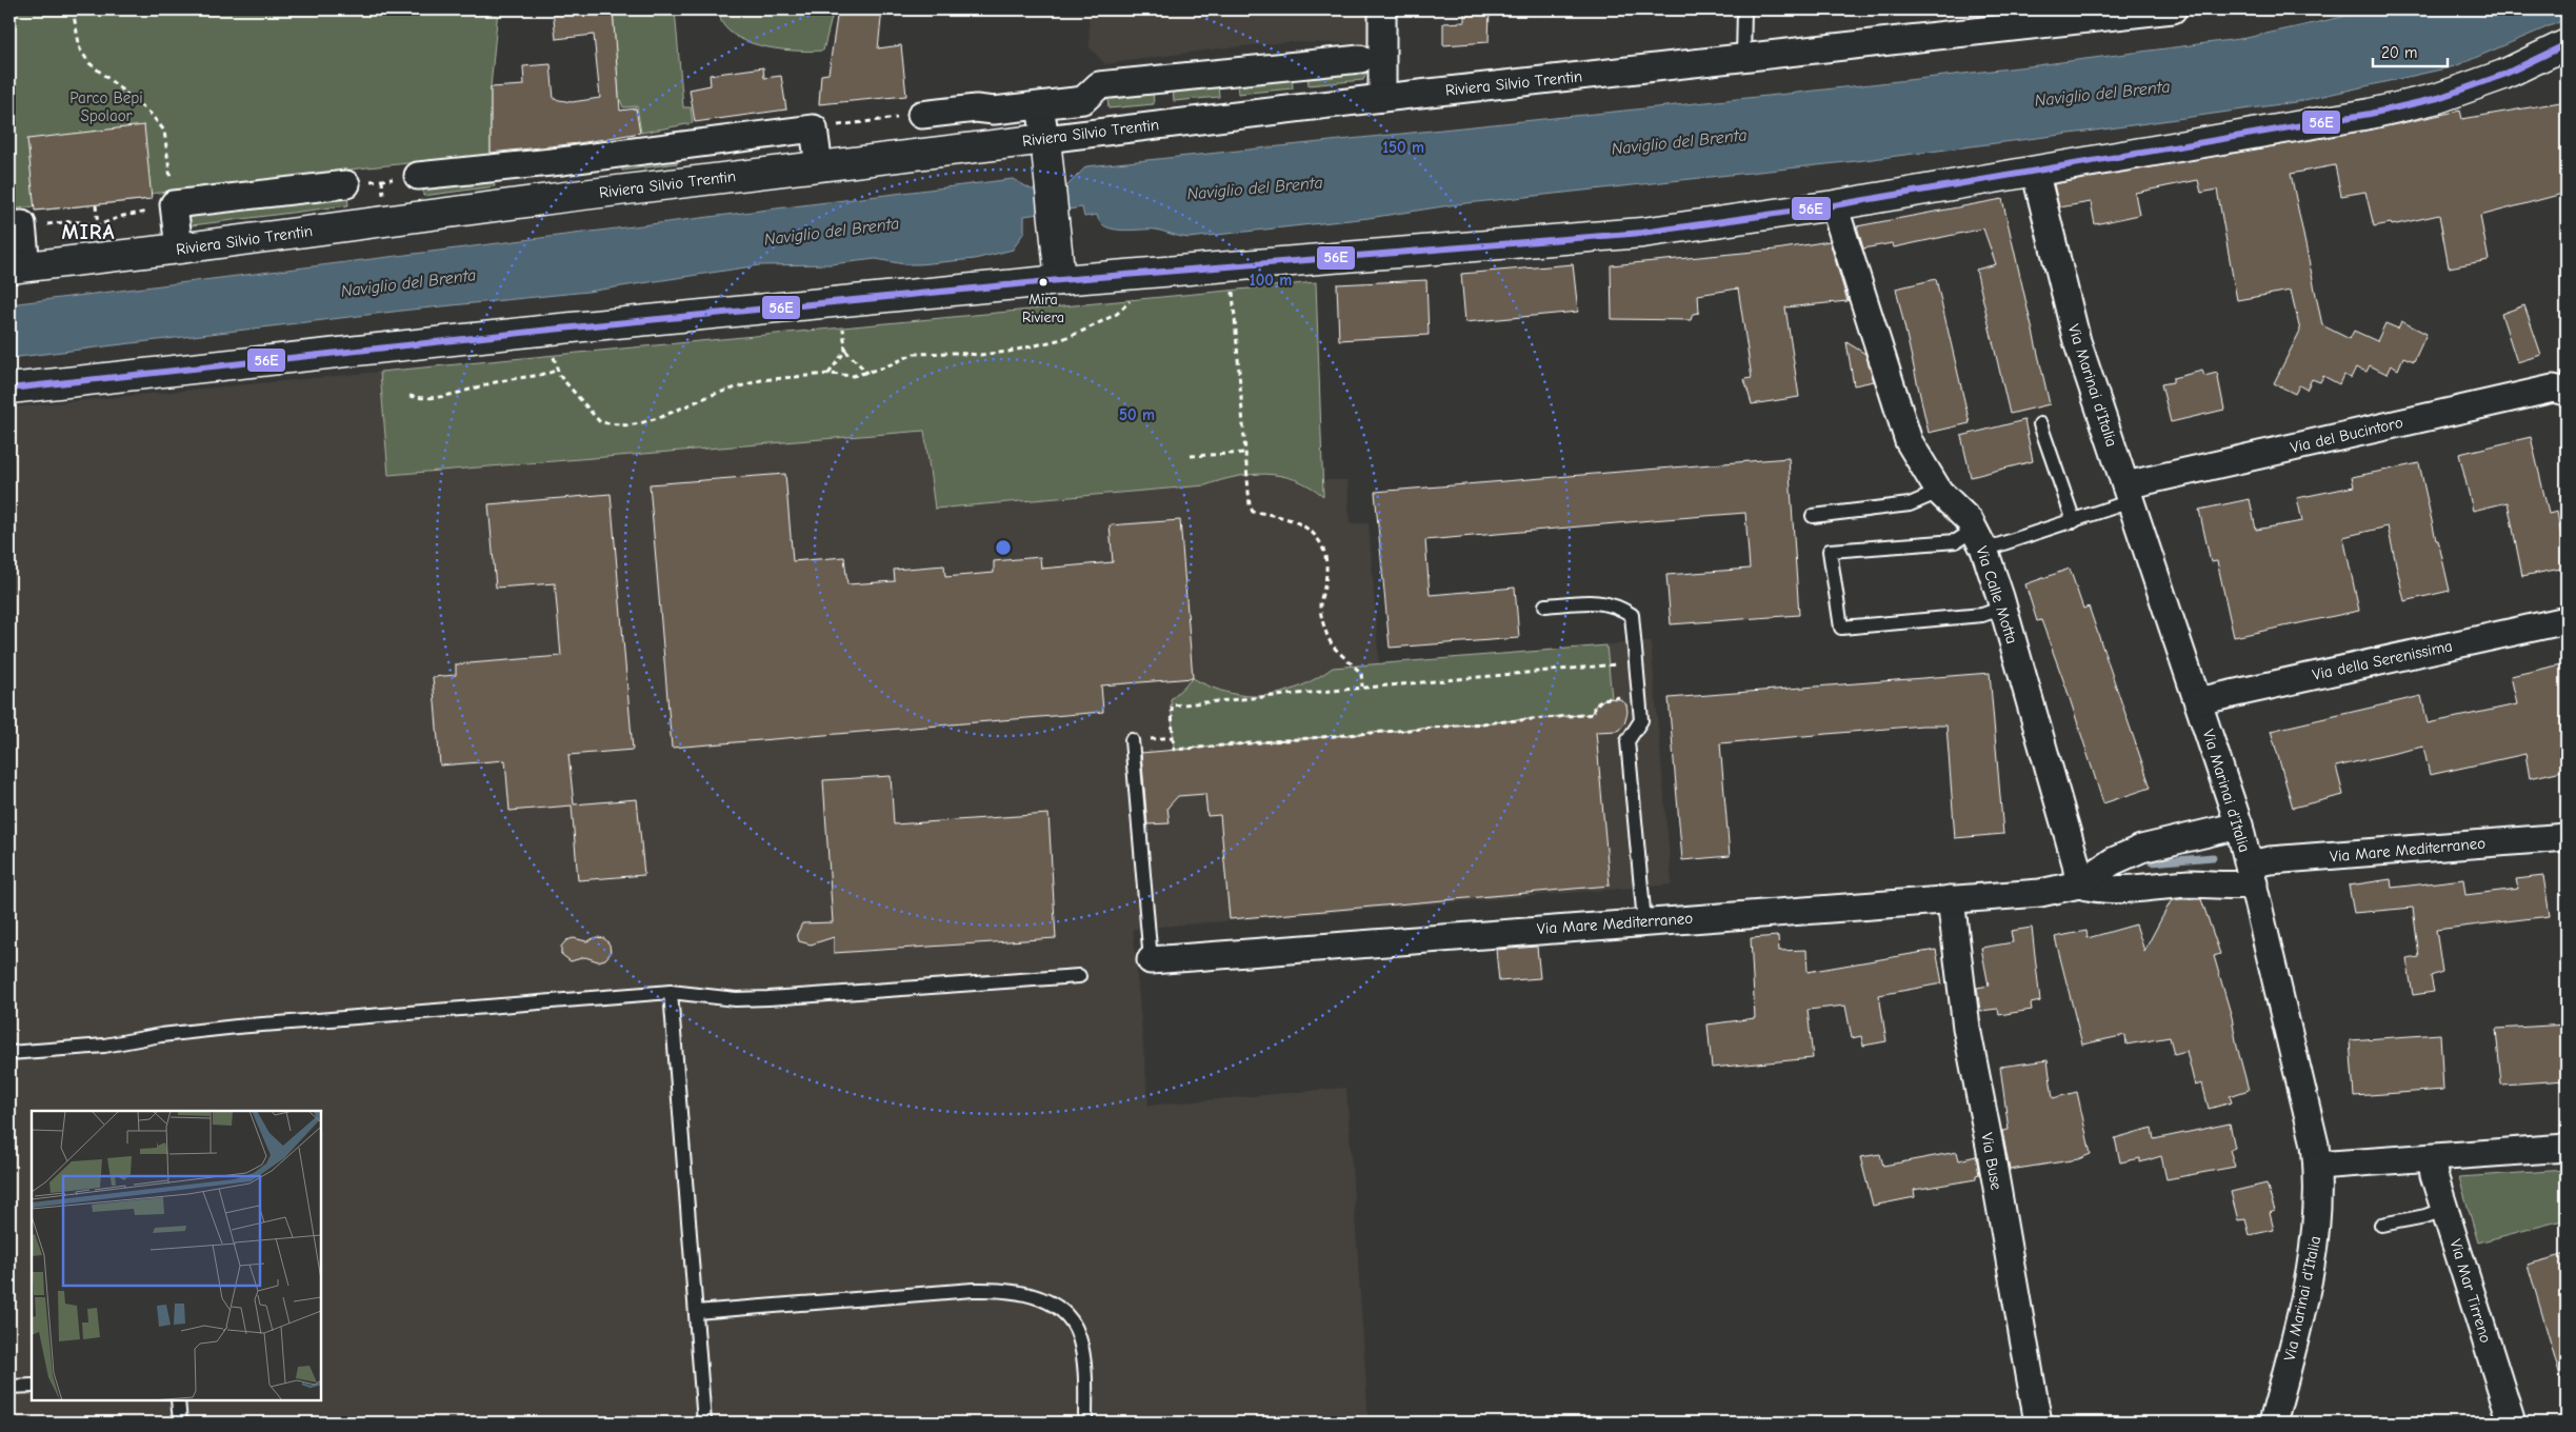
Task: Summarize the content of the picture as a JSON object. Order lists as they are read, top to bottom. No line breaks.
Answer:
{"streets":{"street":["Riviera Silvio Trentin","Via Marinai d'Italia","Via del Bucintoro","Via Calle Motta","Via della Serenissima","Via Mare Mediterraneo","Via Buse","Via Mar Tirreno"]},"crossings":[["Via Marinai d'Italia","Via del Bucintoro"],["Via Marinai d'Italia","Via della Serenissima"],["Via Marinai d'Italia","Via Mare Mediterraneo"],["Via Calle Motta","Via Mare Mediterraneo"],["Via Mare Mediterraneo","Via Buse"]],"districts":["MIRA"],"water":["Naviglio del Brenta"],"parks":["Parco Bepi Spolaor"],"places":["Mira Riviera"],"lines":["transit line 56E"],"scale_bar":"20 m","rings":["150 m","100 m","50 m"]}
